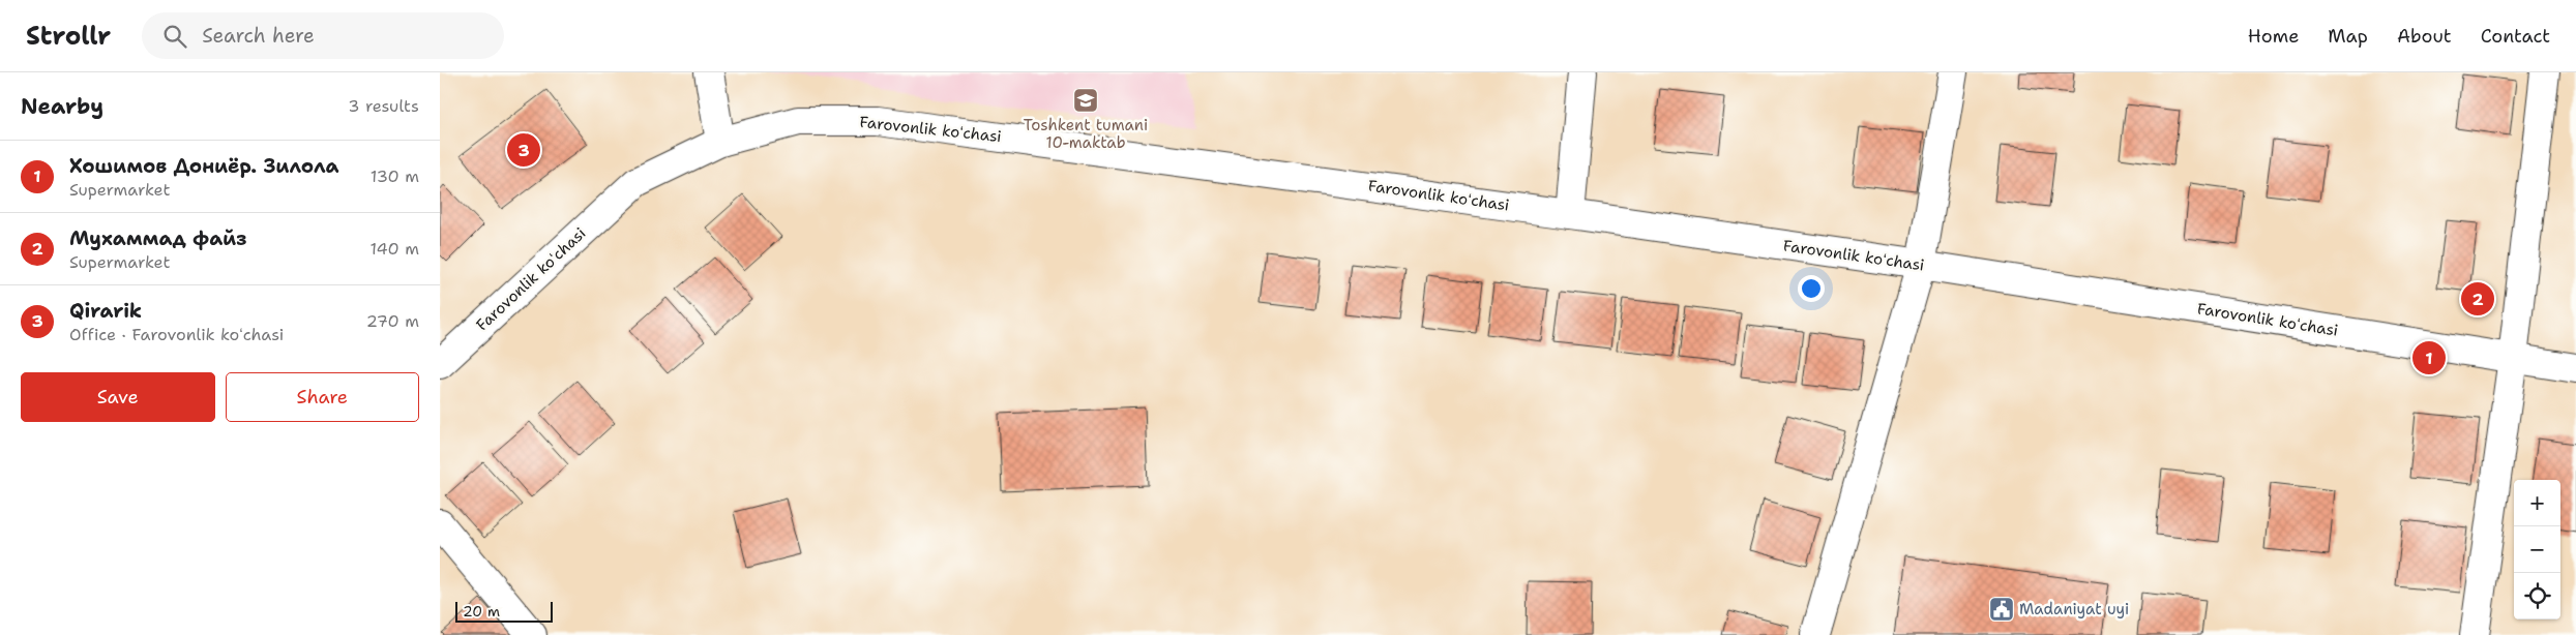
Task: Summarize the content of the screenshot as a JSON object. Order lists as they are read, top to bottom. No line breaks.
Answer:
{"streets":{"street":["Farovonlik koʻchasi"]},"places":{"school or university":["Toshkent tumani 10-maktab"],"public building":["Madaniyat uyi"]},"scale_bar":"20 m","page":{"header":"Strollr","search":"Search here","nav":["Home","Map","About","Contact"],"heading":["Nearby","3 results"],"pins":["3","2","1"],"list":[{"mark":"1","name":"Хошимов Дониёр. Зилола","note":"Supermarket","value":"130 m"},{"mark":"2","name":"Мухаммад файз","note":"Supermarket","value":"140 m"},{"mark":"3","name":"Qirarik","note":"Office · Farovonlik koʻchasi","value":"270 m"}],"buttons":["Save","Share"],"map_buttons":["+","−"],"scale":"20 m"}}
